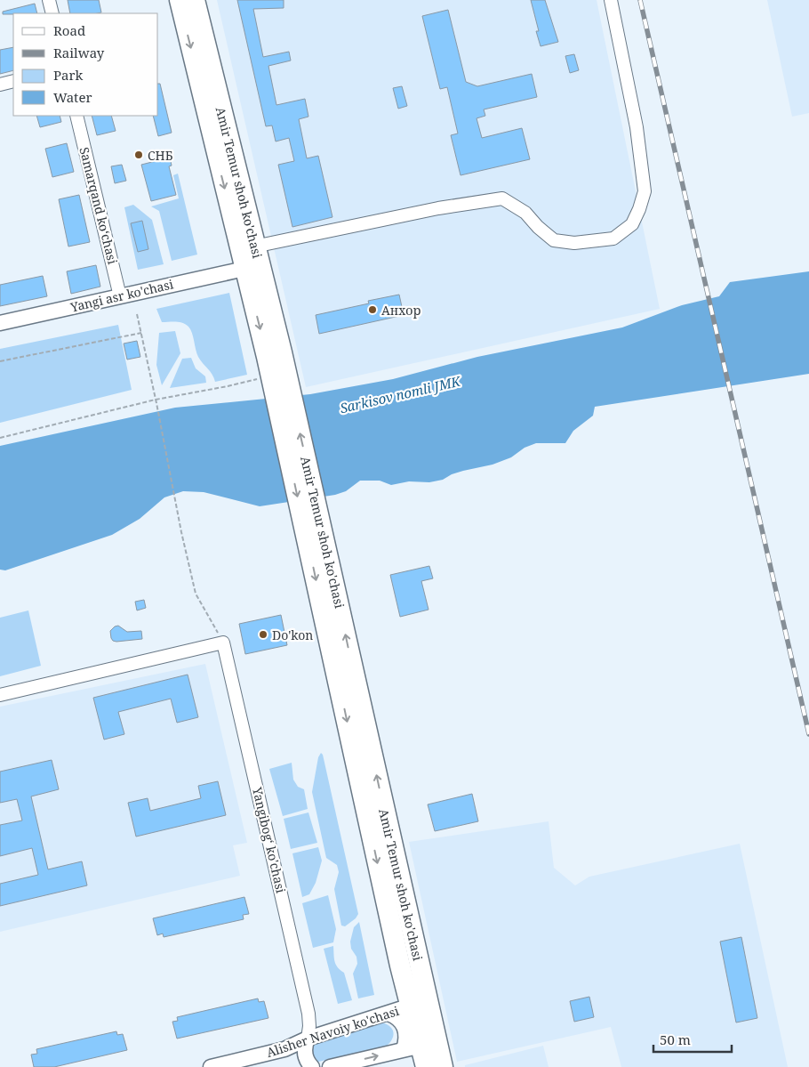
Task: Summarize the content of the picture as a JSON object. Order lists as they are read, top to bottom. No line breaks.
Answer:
{"streets":{"highway":["Amir Temur shoh ko'chasi"],"street":["Samarqand ko‘chasi","Yangi asr ko'chasi","Yangibog‘ ko'chasi","Alisher Navoiy ko'chasi"]},"crossings":[["Amir Temur shoh ko'chasi","Yangi asr ko'chasi"],["Amir Temur shoh ko'chasi","Alisher Navoiy ko'chasi"],["Samarqand ko‘chasi","Yangi asr ko'chasi"],["Yangibog‘ ko'chasi","Alisher Navoiy ko'chasi"]],"water":["Sarkisov nomli JMK"],"places":["СНБ","Анхор","Do'kon"],"legend":["Road","Railway","Park","Water"],"scale_bar":"50 m"}
